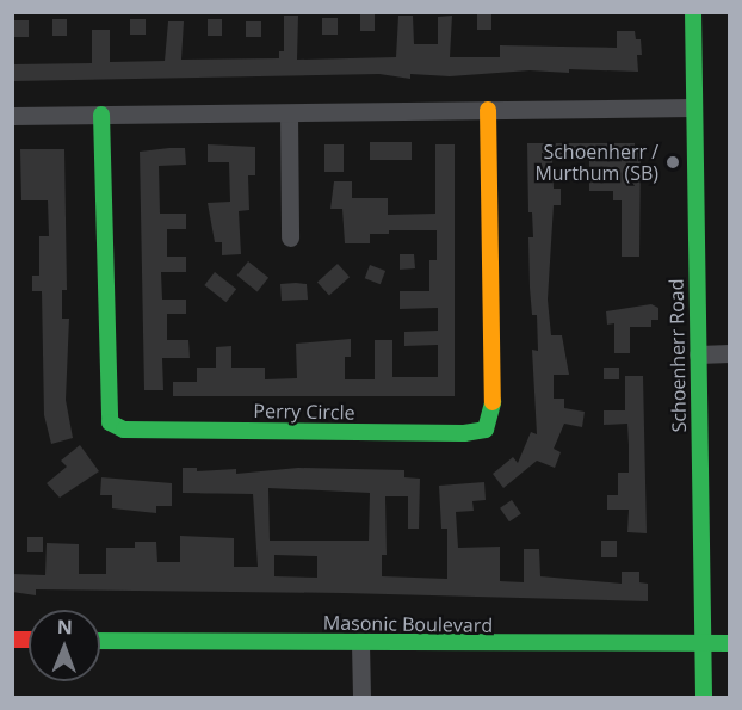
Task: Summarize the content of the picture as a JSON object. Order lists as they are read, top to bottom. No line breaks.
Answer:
{"streets":{"street":["Schoenherr Road","Perry Circle","Masonic Boulevard"]},"crossings":[["Schoenherr Road","Masonic Boulevard"]],"places":["Schoenherr / Murthum (SB)"],"north":"top"}
